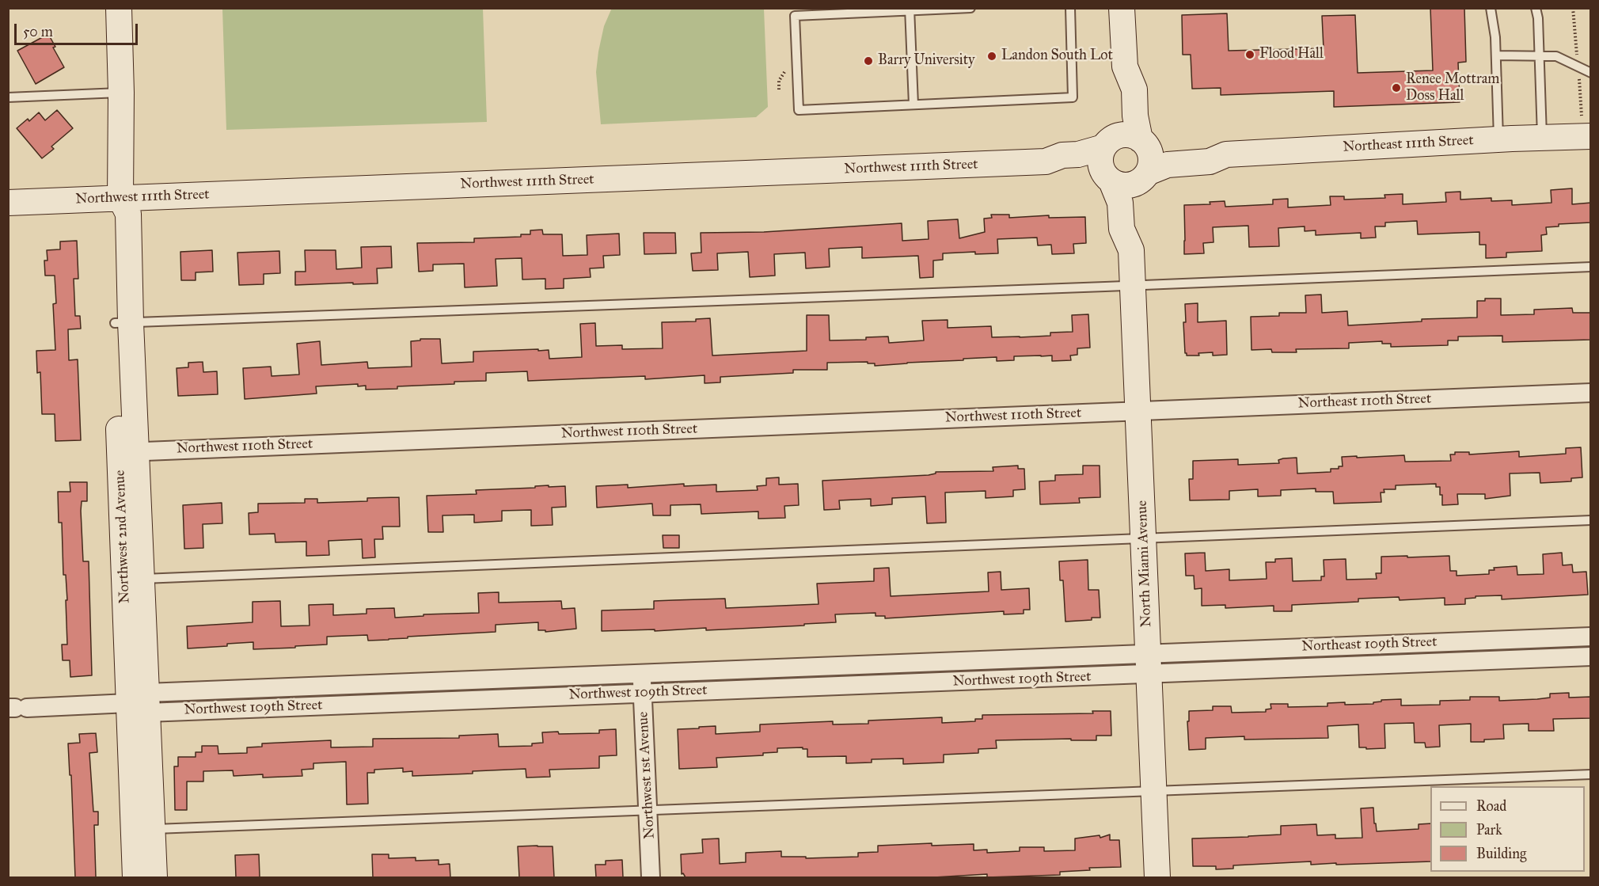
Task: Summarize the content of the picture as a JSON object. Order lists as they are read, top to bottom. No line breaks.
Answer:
{"streets":{"street":["Northeast 111th Street","Northwest 111th Street","Northeast 110th Street","Northwest 110th Street","Northwest 2nd Avenue","North Miami Avenue","Northeast 109th Street","Northwest 109th Street","Northwest 1st Avenue"]},"crossings":[["Northeast 111th Street","Northwest 111th Street"],["Northeast 111th Street","North Miami Avenue"],["Northwest 111th Street","Northwest 2nd Avenue"],["Northwest 111th Street","North Miami Avenue"],["Northeast 110th Street","Northwest 110th Street"],["Northeast 110th Street","North Miami Avenue"],["Northwest 110th Street","Northwest 2nd Avenue"],["Northwest 110th Street","North Miami Avenue"],["Northwest 2nd Avenue","Northwest 109th Street"],["North Miami Avenue","Northeast 109th Street"],["North Miami Avenue","Northwest 109th Street"],["Northeast 109th Street","Northwest 109th Street"],["Northwest 109th Street","Northwest 1st Avenue"]],"places":["Flood Hall","Landon South Lot","Barry University","Renee Mottram Doss Hall"],"legend":["Road","Park","Building"],"scale_bar":"50 m"}
